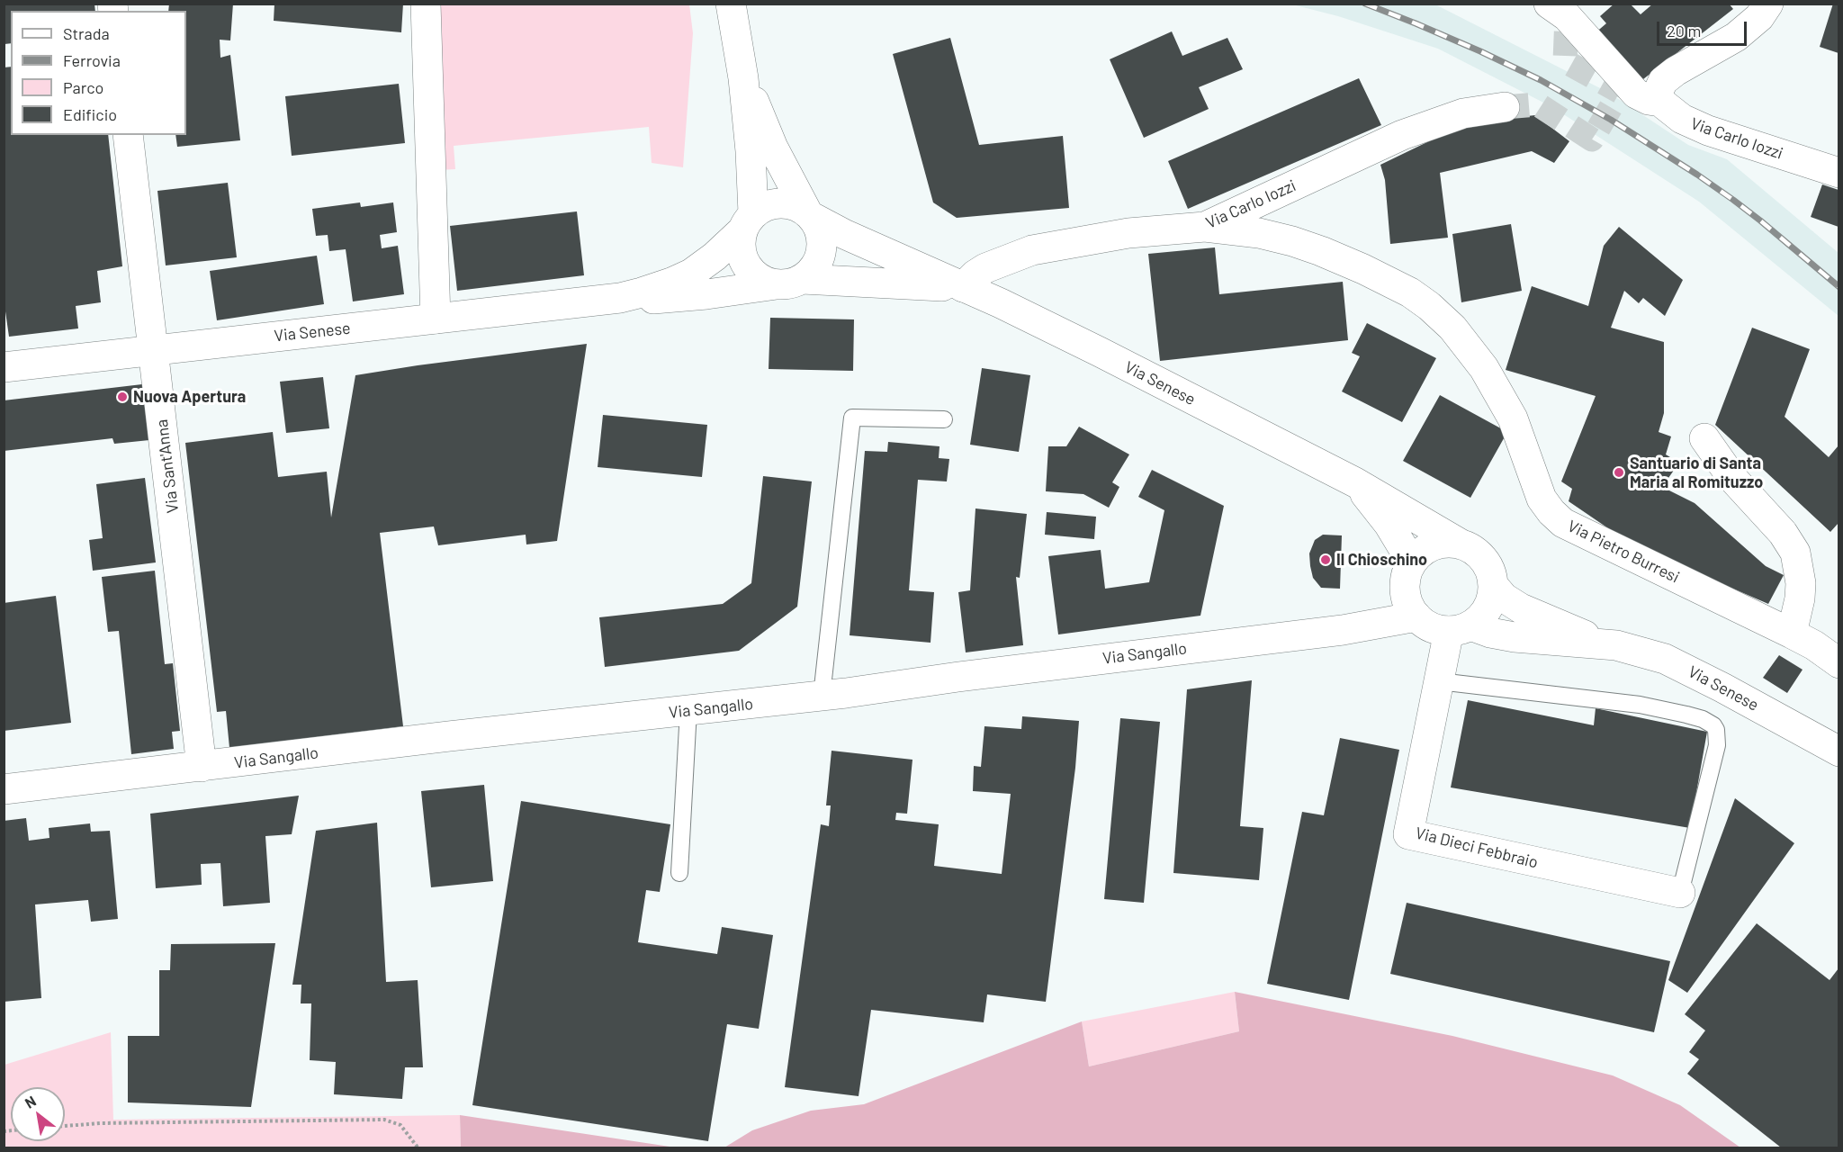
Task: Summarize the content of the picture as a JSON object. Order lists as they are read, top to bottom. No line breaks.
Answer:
{"streets":{"street":["Via Carlo Iozzi","Via Senese","Via Sant'Anna","Via Pietro Burresi","Via Sangallo","Via Dieci Febbraio"]},"crossings":[["Via Carlo Iozzi","Via Senese"],["Via Carlo Iozzi","Via Pietro Burresi"],["Via Senese","Via Sant'Anna"],["Via Senese","Via Sangallo"],["Via Senese","Via Dieci Febbraio"],["Via Sant'Anna","Via Sangallo"],["Via Sangallo","Via Dieci Febbraio"]],"places":["Nuova Apertura","Santuario di Santa Maria al Romituzzo","Il Chioschino"],"legend":["Strada","Ferrovia","Parco","Edificio"],"scale_bar":"20 m","north":"top left"}
